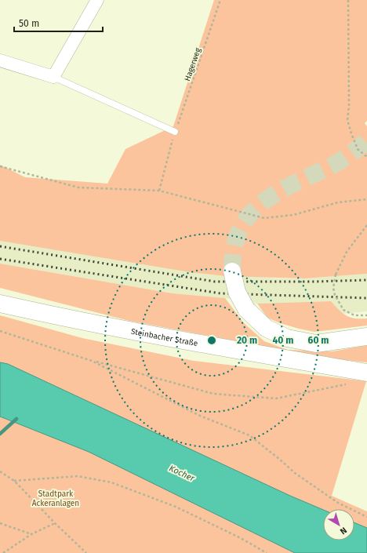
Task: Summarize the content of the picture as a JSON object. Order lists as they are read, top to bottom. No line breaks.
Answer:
{"streets":{"main road":["Steinbacher Straße"],"path":["Hagerweg"]},"water":["Kocher"],"parks":["Stadtpark Ackeranlagen"],"scale_bar":"50 m","north":"bottom right","rings":["20 m","40 m","60 m"]}
